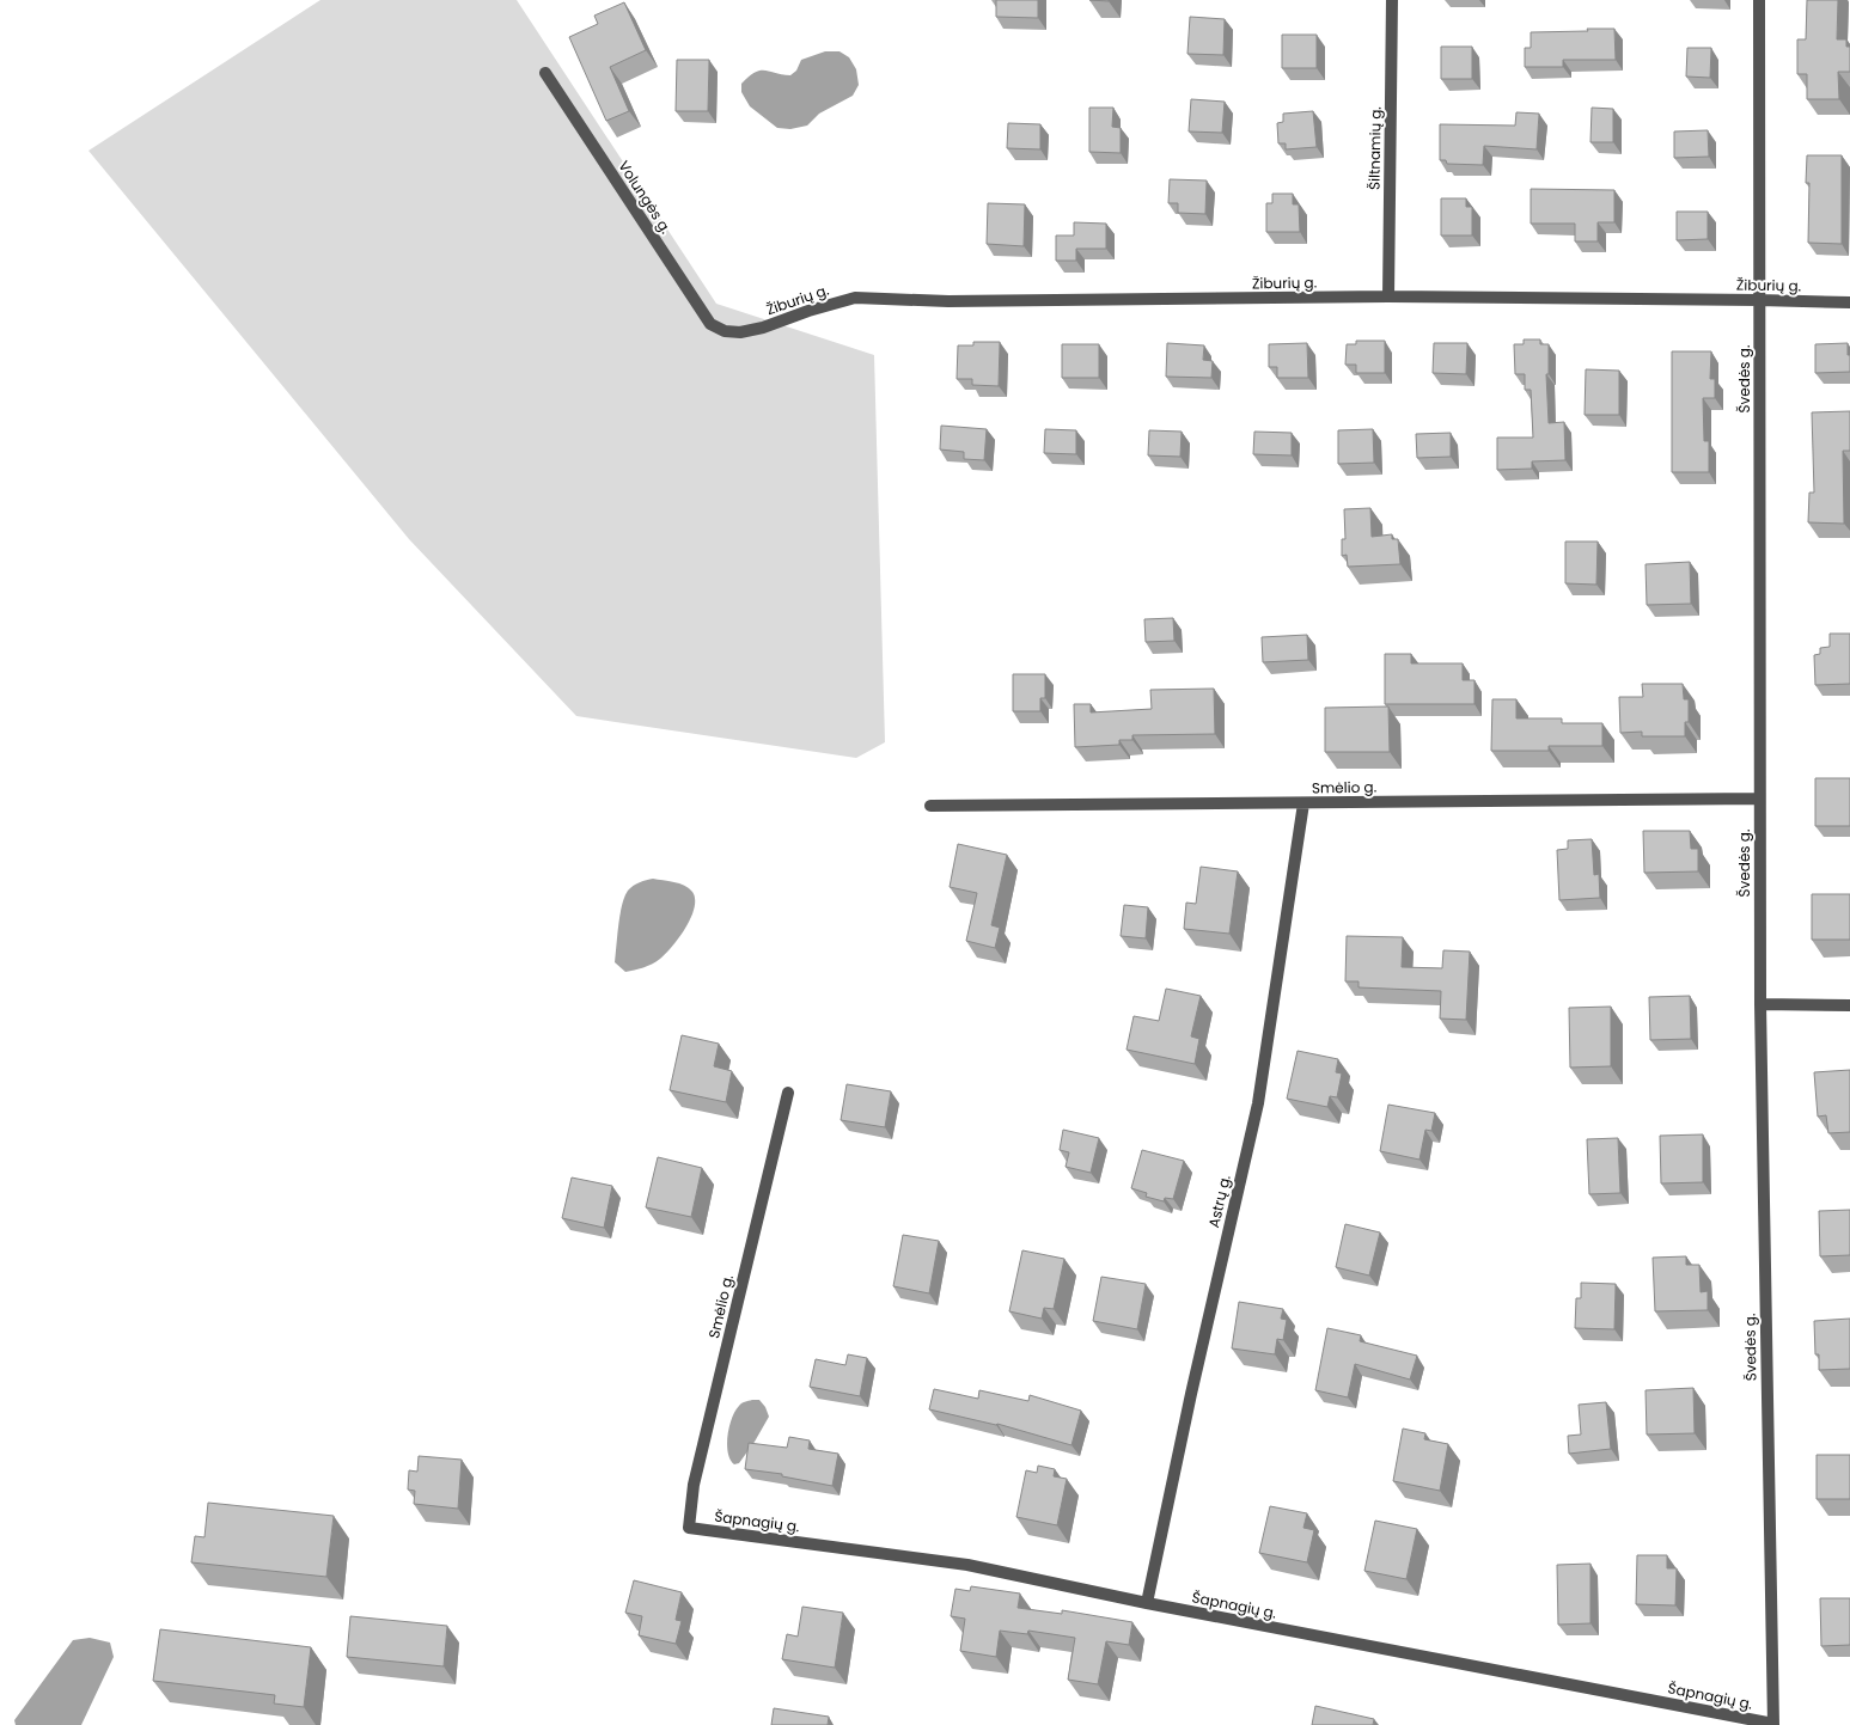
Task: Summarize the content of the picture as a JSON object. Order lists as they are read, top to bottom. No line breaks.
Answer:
{"streets":{"street":["Šiltnamių g.","Volungės g.","Žiburių g.","Švedės g.","Smėlio g.","Astrų g.","Šapnagių g."]},"crossings":[["Šiltnamių g.","Žiburių g."],["Volungės g.","Žiburių g."],["Žiburių g.","Švedės g."],["Švedės g.","Smėlio g."],["Švedės g.","Šapnagių g."],["Smėlio g.","Astrų g."],["Smėlio g.","Šapnagių g."],["Astrų g.","Šapnagių g."]]}
